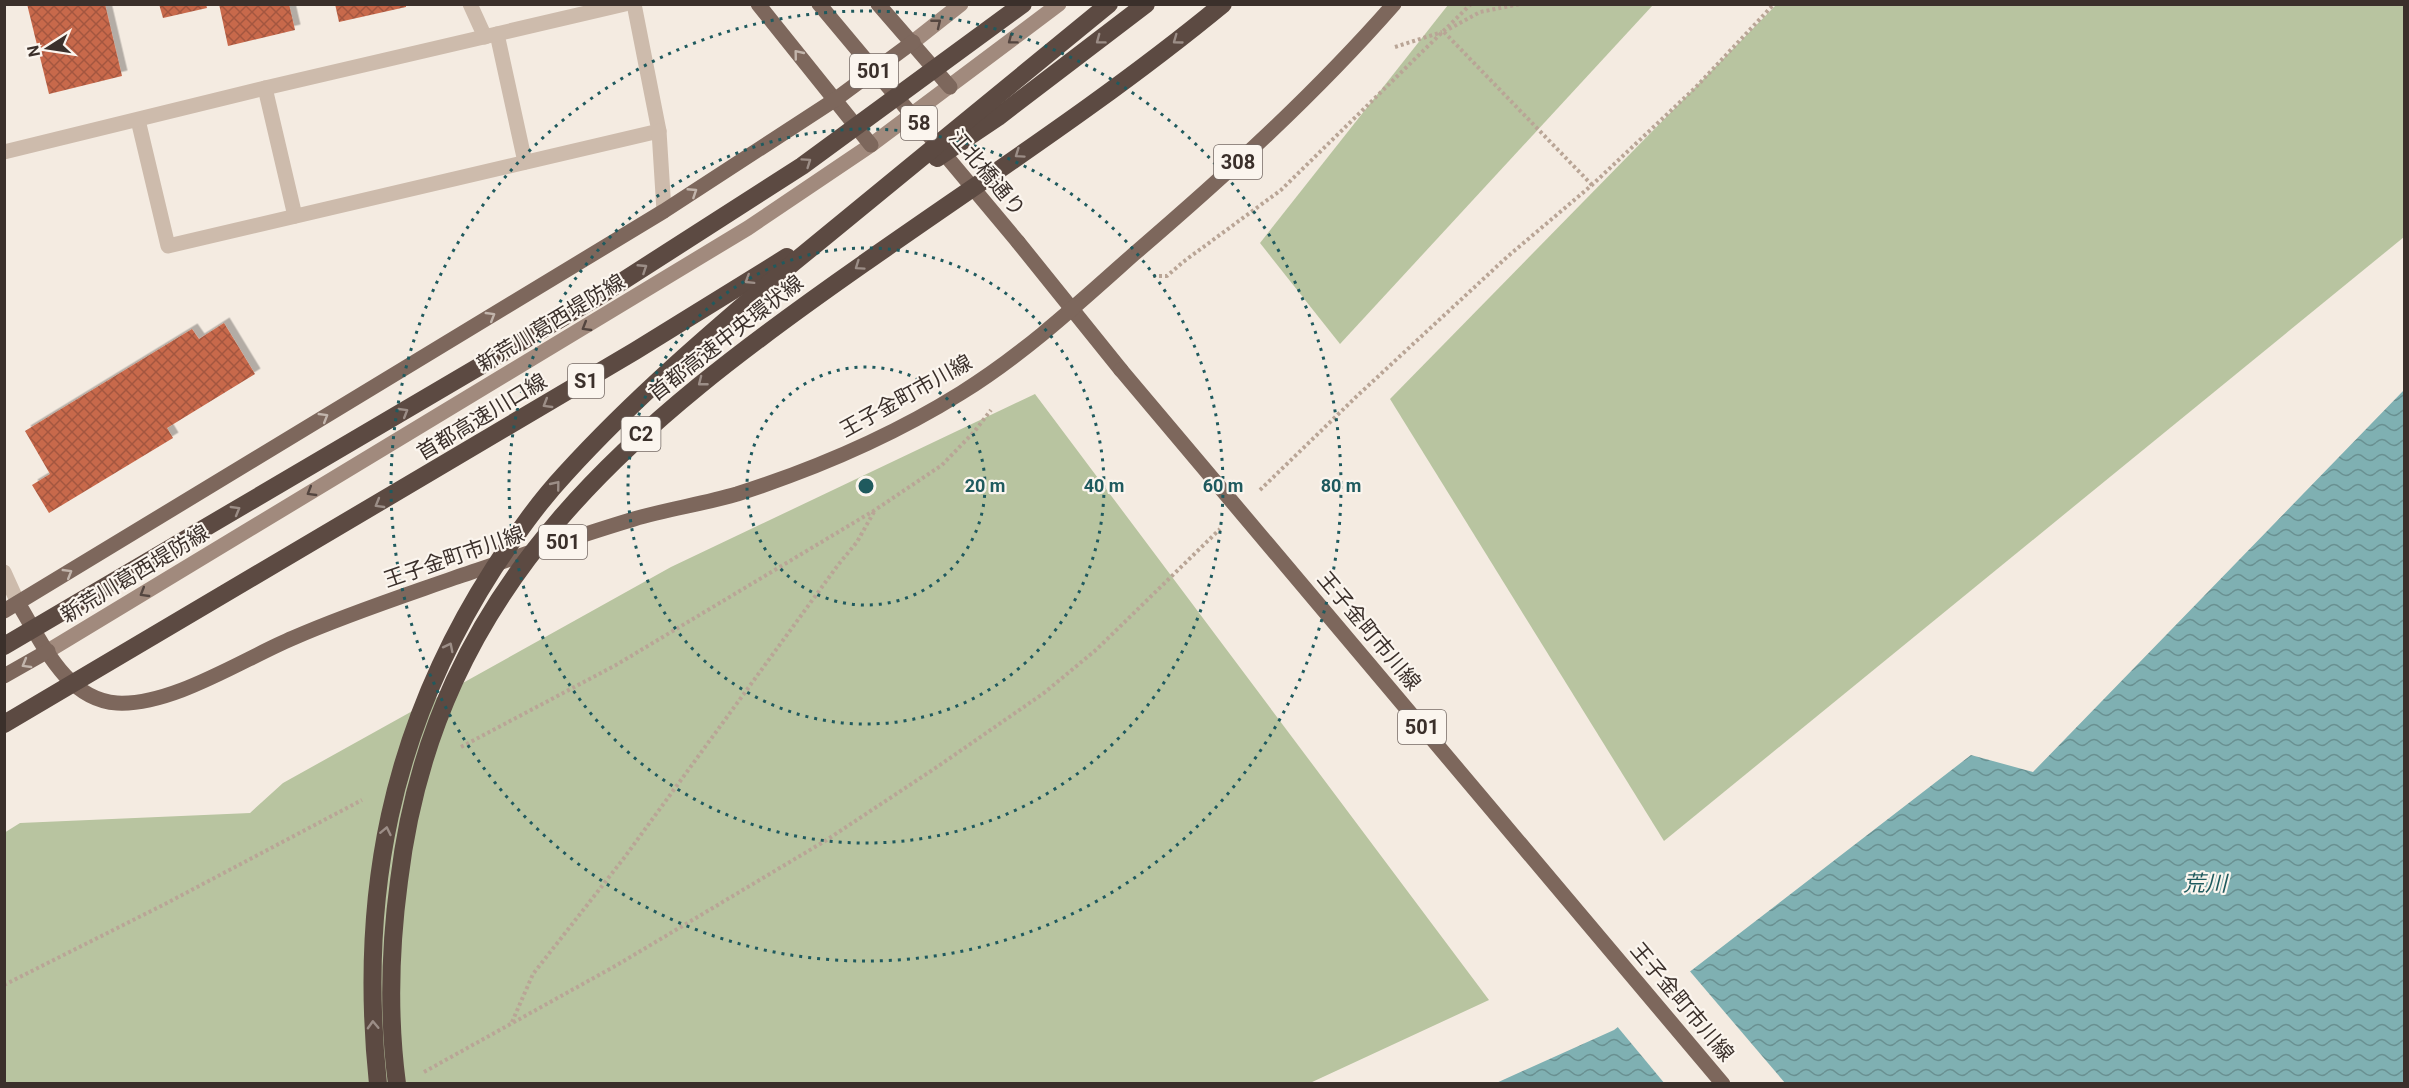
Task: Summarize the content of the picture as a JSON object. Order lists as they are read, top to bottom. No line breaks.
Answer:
{"streets":{"highway":["首都高速中央環状線","S1","首都高速川口線","C2"],"main road":["501","58","308","江北橋通り","新荒川葛西堤防線","王子金町市川線"]},"crossings":[["501","58"],["501","王子金町市川線"],["58","新荒川葛西堤防線"],["308","江北橋通り"],["308","王子金町市川線"],["江北橋通り","王子金町市川線"],["新荒川葛西堤防線","王子金町市川線"]],"water":["荒川"],"north":"left","rings":["20 m","40 m","60 m","80 m"]}
